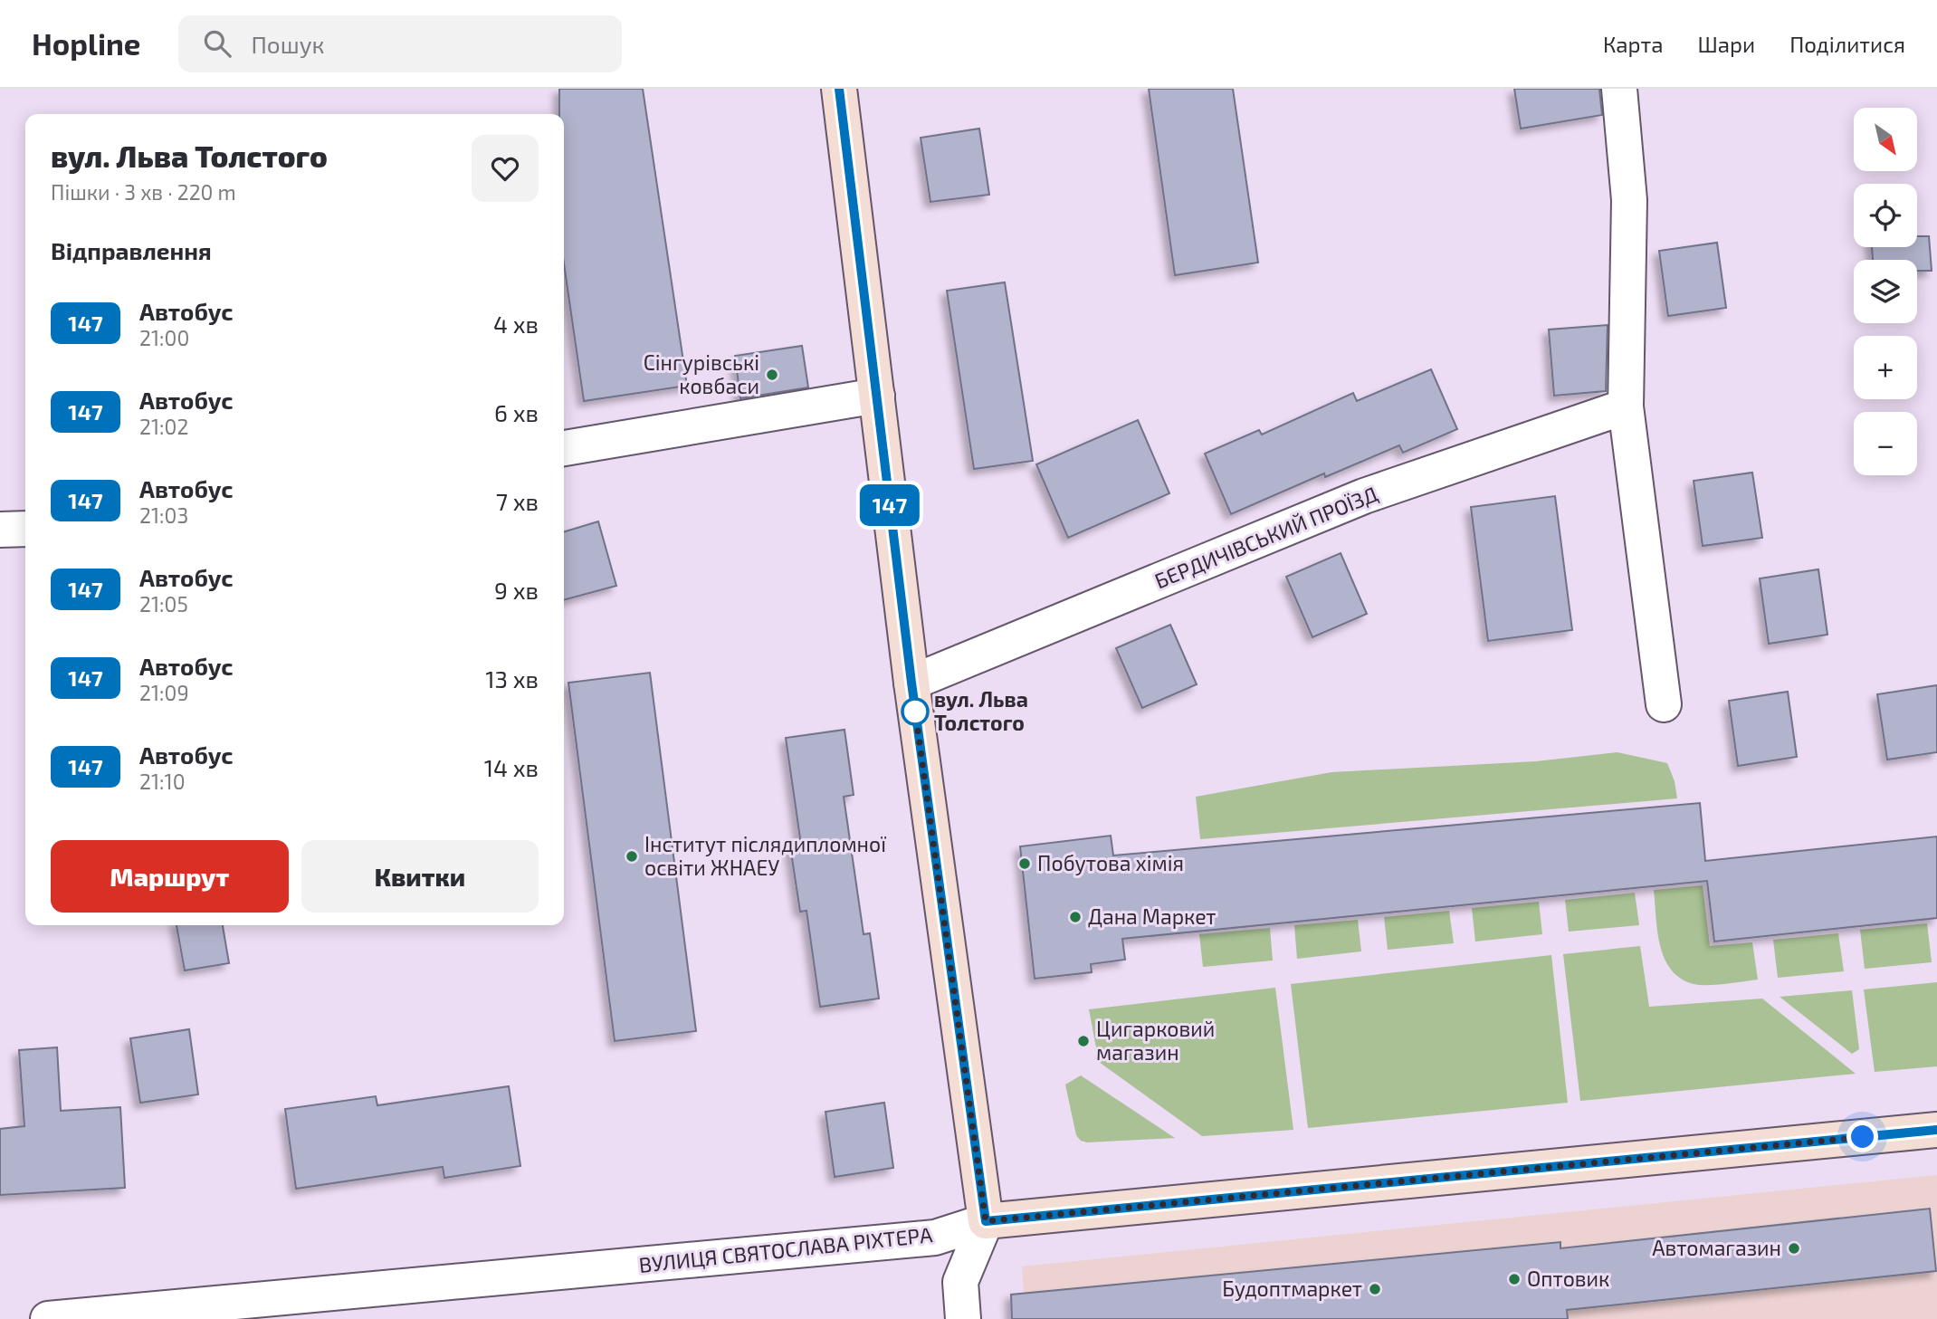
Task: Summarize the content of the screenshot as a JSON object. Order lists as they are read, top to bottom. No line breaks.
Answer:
{"streets":{"main road":["ВУЛИЦЯ СВЯТОСЛАВА РІХТЕРА"],"street":["БЕРДИЧІВСЬКИЙ ПРОЇЗД"]},"places":["Сінгурівські ковбаси","вул. Льва Толстого","Інститут післядипломної освіти ЖНАЕУ","Побутова хімія","Дана Маркет","Цигарковий магазин","Автомагазин","Оптовик","Будоптмаркет"],"lines":["bus line 147"],"north":"bottom right","page":{"header":"Hopline","search":"Пошук","nav":["Карта","Шари","Поділитися"],"on_map":"147","map_buttons":["+","−"],"heading":[["вул. Льва Толстого","Пішки · 3 хв · 220 m"],"Відправлення"],"list":[{"mark":"147","name":"Автобус","note":"21:00","value":"4 хв"},{"mark":"147","name":"Автобус","note":"21:02","value":"6 хв"},{"mark":"147","name":"Автобус","note":"21:03","value":"7 хв"},{"mark":"147","name":"Автобус","note":"21:05","value":"9 хв"},{"mark":"147","name":"Автобус","note":"21:09","value":"13 хв"},{"mark":"147","name":"Автобус","note":"21:10","value":"14 хв"}],"buttons":["Маршрут","Квитки"]}}
